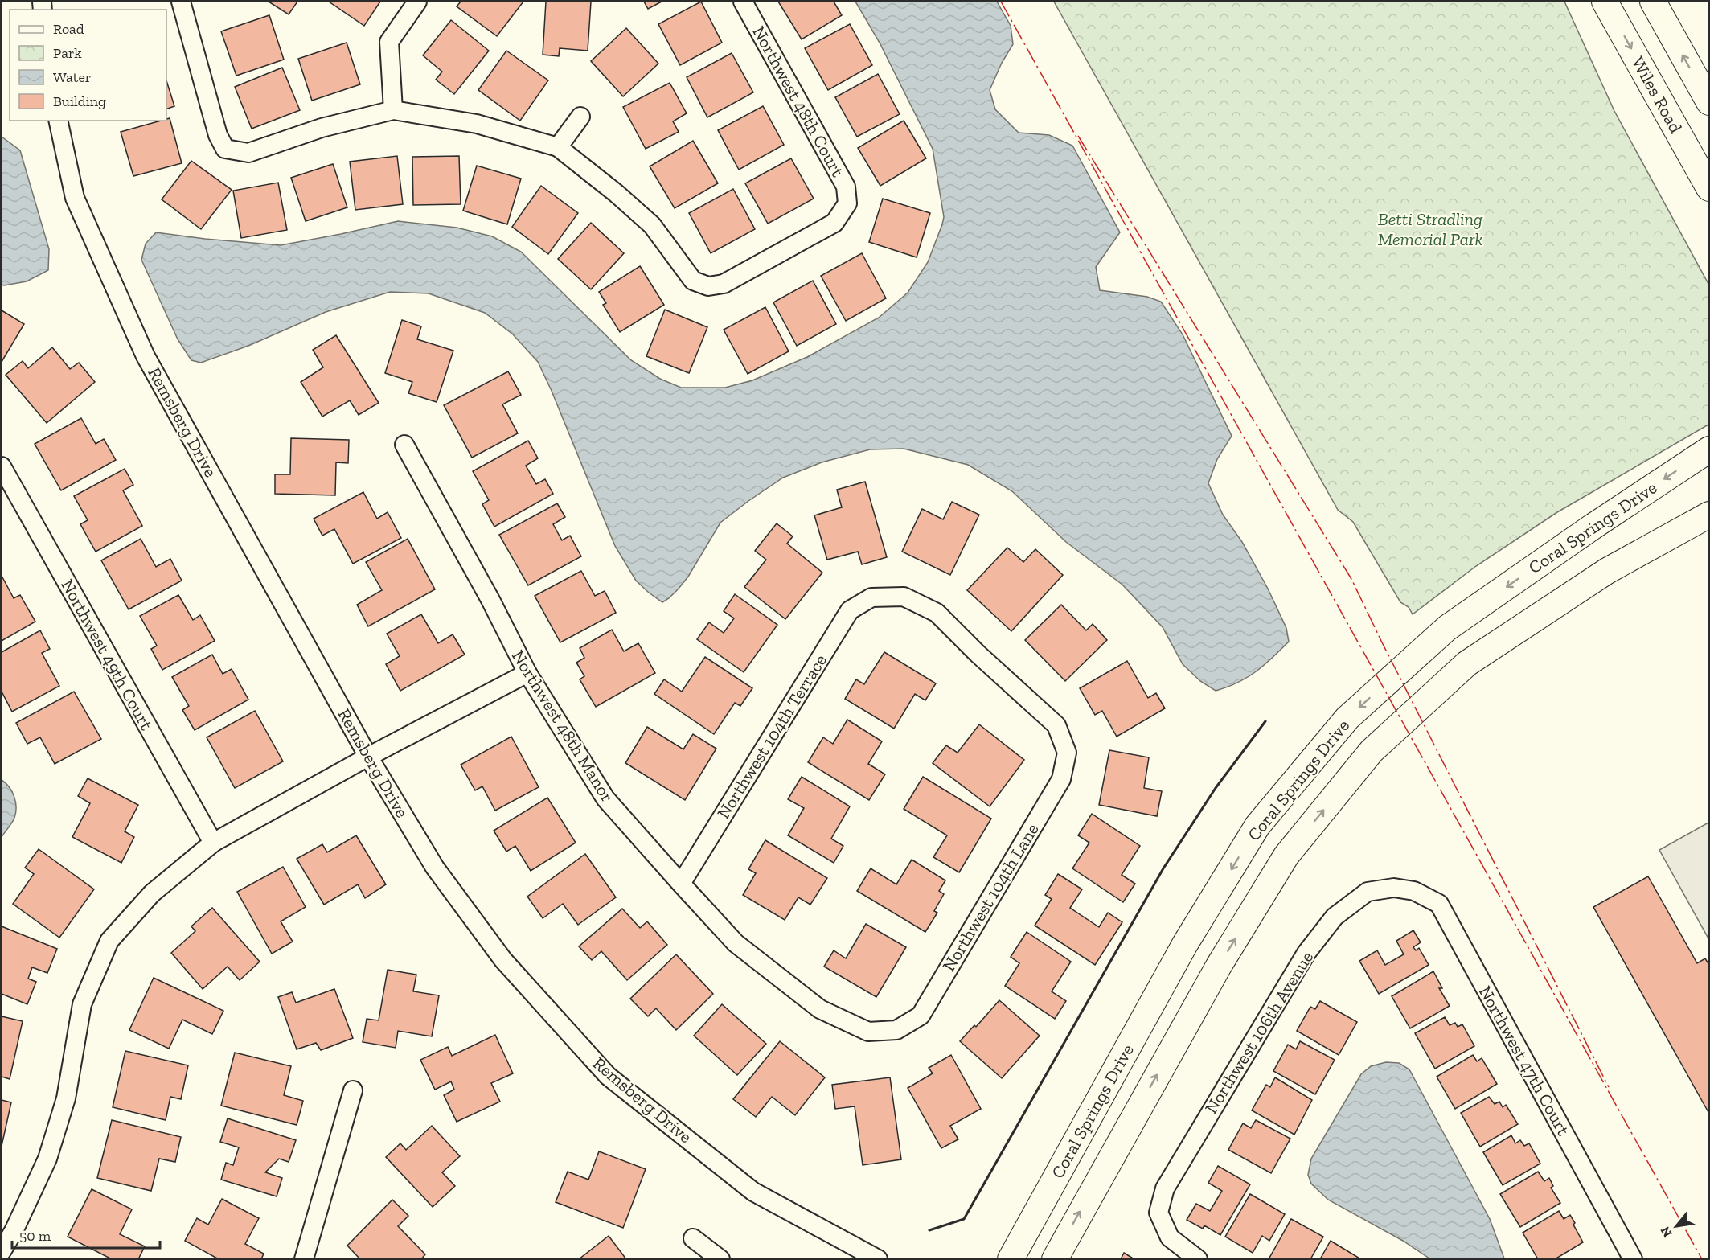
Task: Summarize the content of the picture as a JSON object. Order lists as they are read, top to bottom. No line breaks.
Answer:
{"streets":{"main road":["Wiles Road","Coral Springs Drive"],"street":["Northwest 48th Court","Remsberg Drive","Northwest 49th Court","Northwest 48th Manor","Northwest 104th Terrace","Northwest 104th Lane","Northwest 106th Avenue","Northwest 47th Court"]},"crossings":[["Northwest 48th Manor","Northwest 104th Terrace"],["Northwest 48th Manor","Northwest 104th Lane"],["Northwest 104th Terrace","Northwest 104th Lane"],["Northwest 106th Avenue","Northwest 47th Court"]],"parks":["Betti Stradling Memorial Park"],"legend":["Road","Park","Water","Building"],"scale_bar":"50 m","north":"bottom left"}
